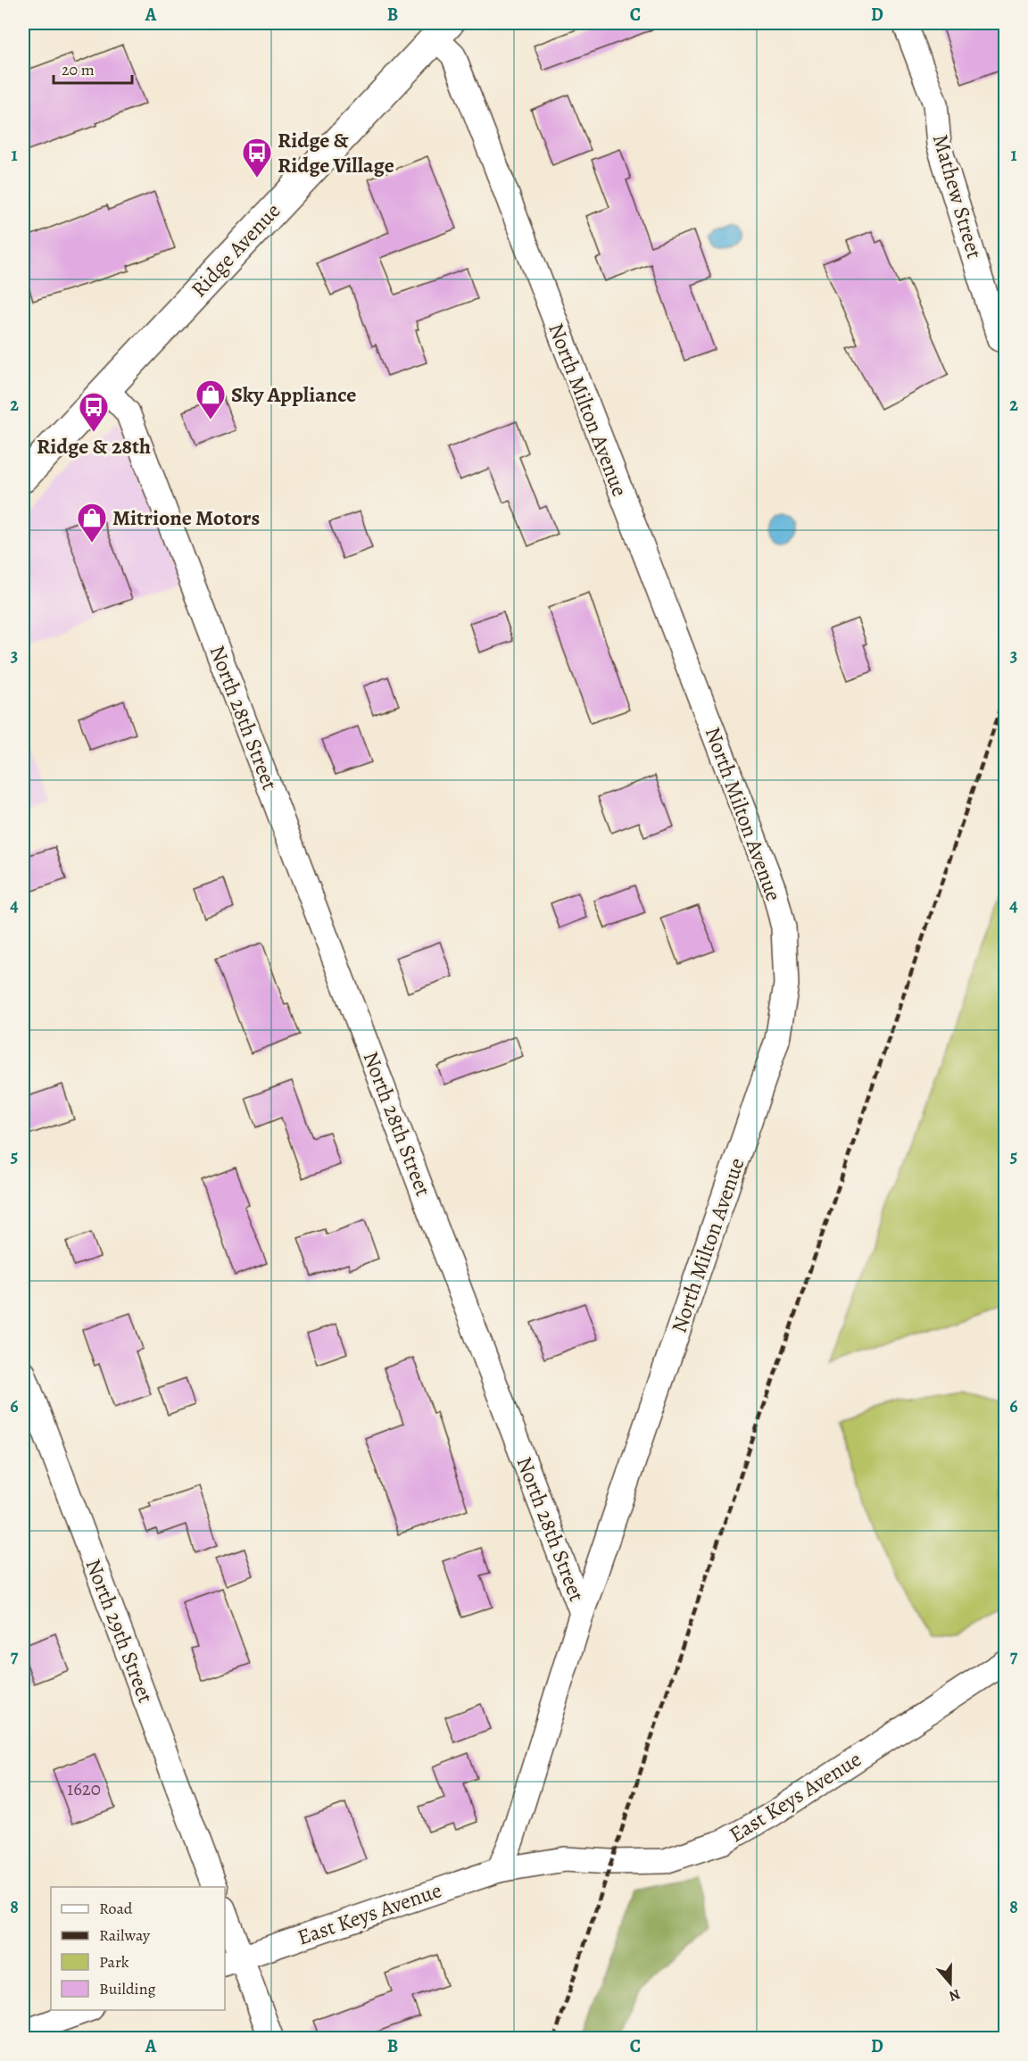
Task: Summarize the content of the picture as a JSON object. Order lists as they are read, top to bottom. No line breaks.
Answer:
{"streets":{"street":["Mathew Street","Ridge Avenue","North Milton Avenue","North 28th Street","North 29th Street","East Keys Avenue"]},"crossings":[["Ridge Avenue","North Milton Avenue"],["Ridge Avenue","North 28th Street"],["North Milton Avenue","North 28th Street"],["North 28th Street","East Keys Avenue"]],"places":{"bus stop":["Ridge & Ridge Village","Ridge & 28th"],"shop":["Sky Appliance","Mitrione Motors"]},"house_numbers":["1620"],"legend":["Road","Railway","Park","Building"],"scale_bar":"20 m","north":"bottom","grid":{"columns":["A","B","C","D"],"rows":["1","2","3","4","5","6","7","8"]}}
